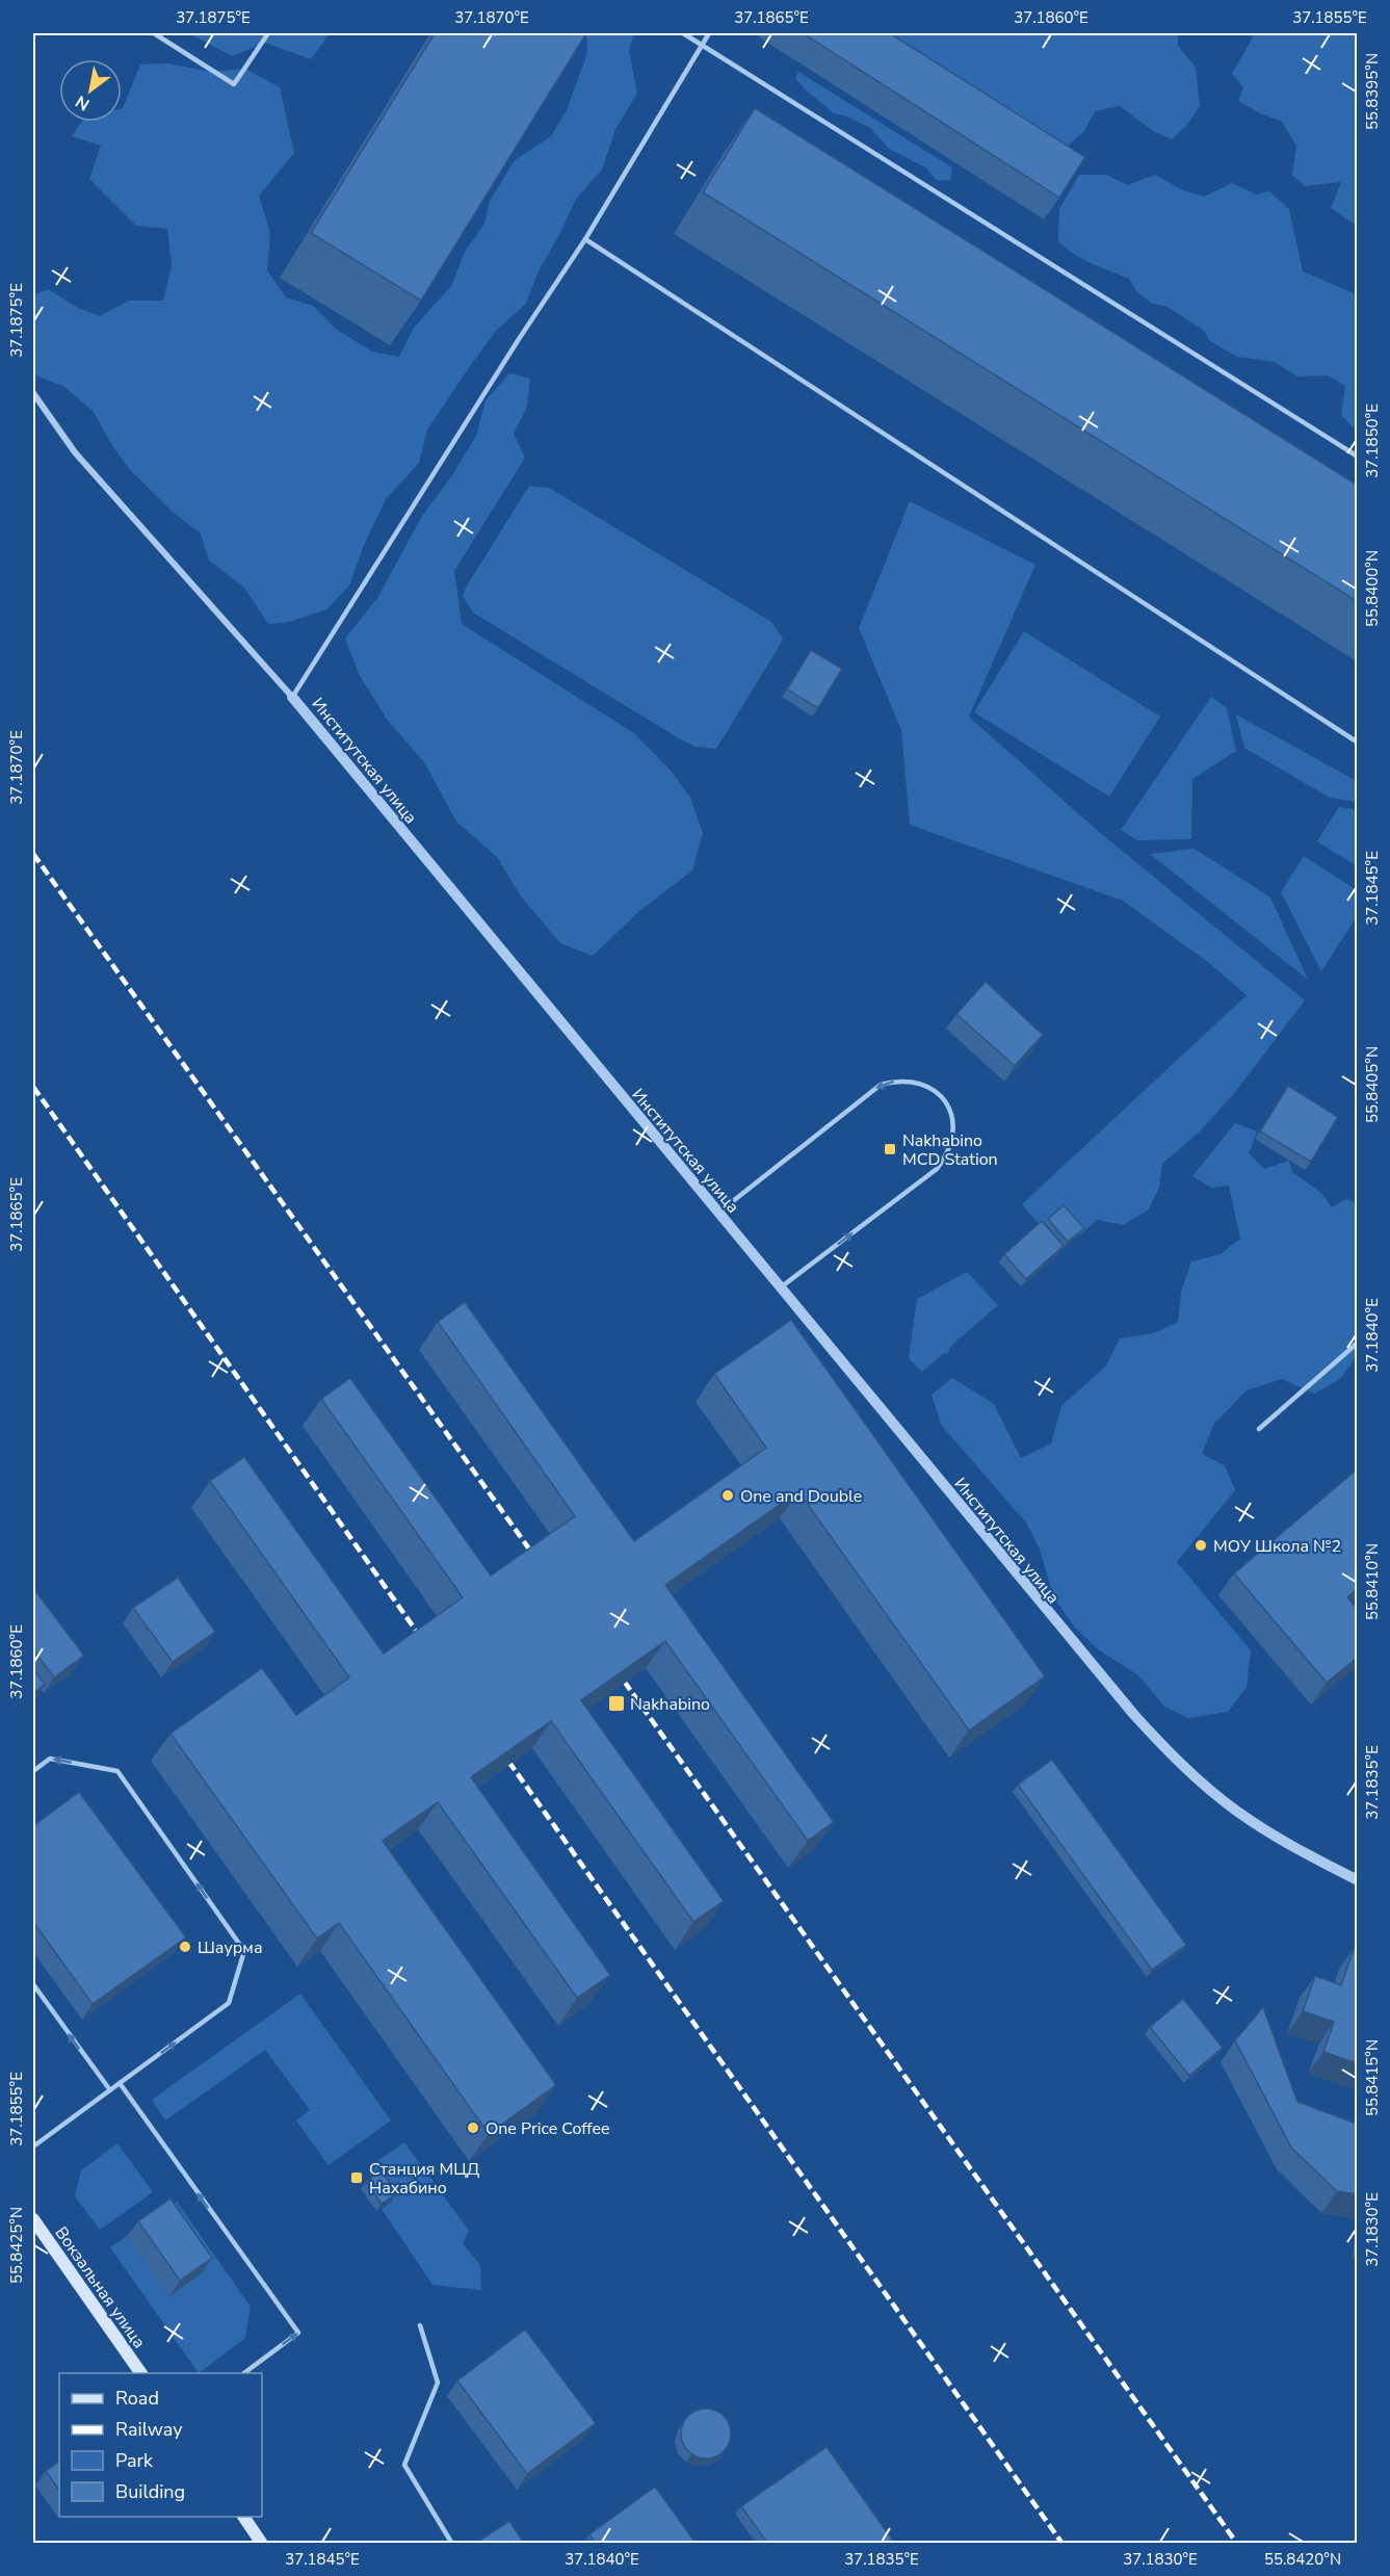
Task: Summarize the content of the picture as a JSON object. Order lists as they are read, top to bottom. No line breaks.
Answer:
{"streets":{"main road":["Вокзальная улица"],"street":["Институтская улица"]},"places":{"transit":["Nakhabino MCD Station","Nakhabino","Станция МЦД Нахабино"],"other":["One and Double","МОУ Школа №2","Шаурма","One Price Coffee"]},"legend":["Road","Railway","Park","Building"],"north":"bottom left","coordinates":["37.1875°E","37.1870°E","37.1865°E","37.1860°E","37.1855°E","55.8395°N","37.1850°E","55.8400°N","37.1845°E","55.8405°N","37.1840°E","55.8410°N","37.1835°E","55.8415°N","37.1830°E","55.8425°N","55.8420°N"]}
